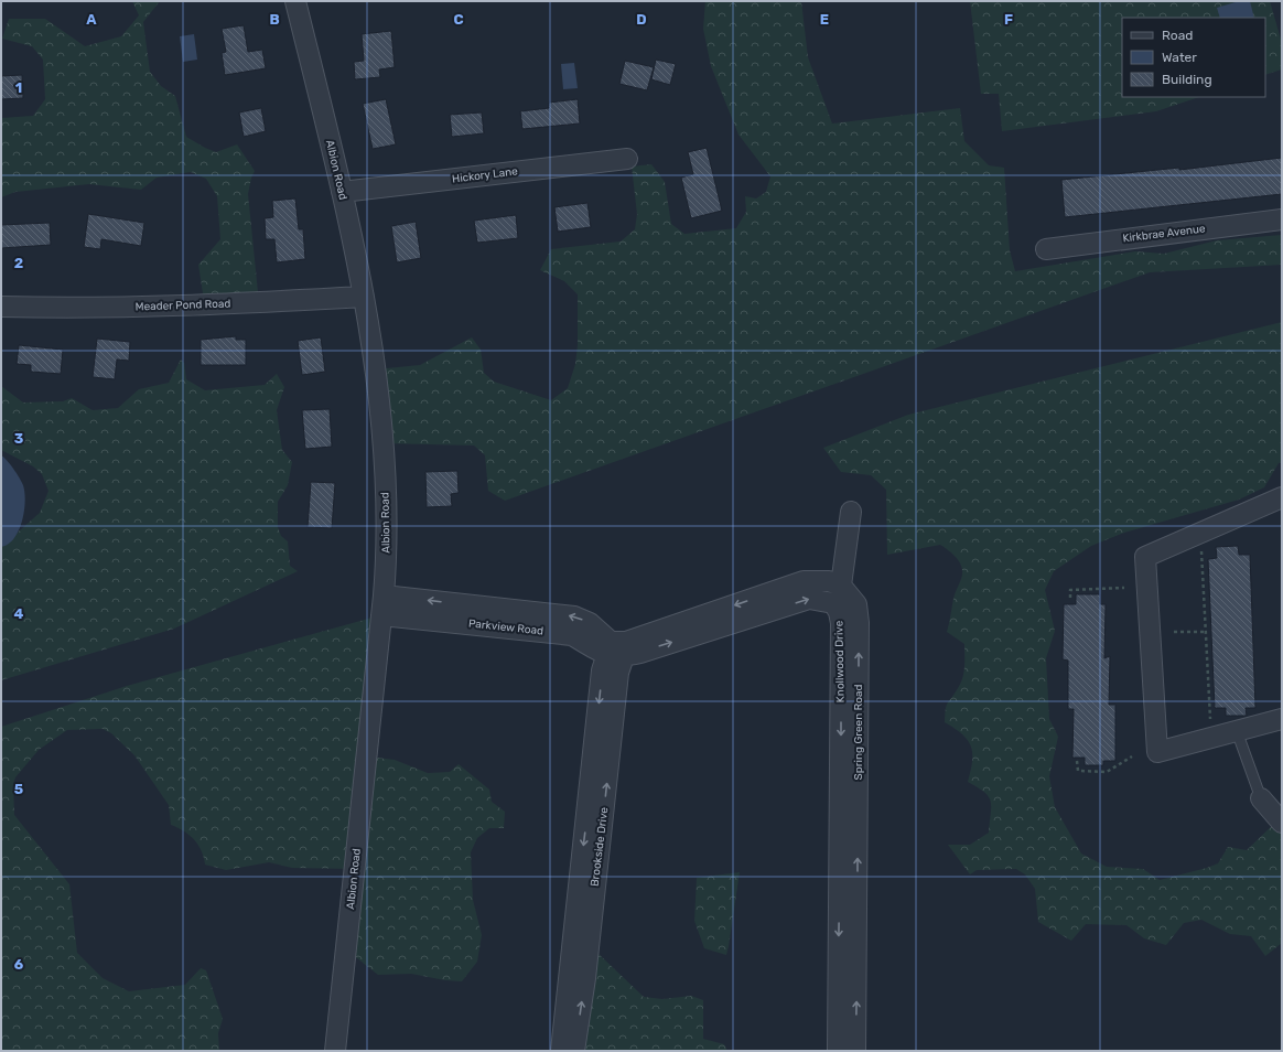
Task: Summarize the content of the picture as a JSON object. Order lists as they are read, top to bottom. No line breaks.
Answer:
{"streets":{"street":["Albion Road","Hickory Lane","Kirkbrae Avenue","Meader Pond Road","Parkview Road","Knollwood Drive","Spring Green Road","Brookside Drive"]},"crossings":[["Albion Road","Hickory Lane"],["Albion Road","Meader Pond Road"],["Albion Road","Parkview Road"],["Parkview Road","Knollwood Drive"],["Parkview Road","Brookside Drive"],["Knollwood Drive","Spring Green Road"],["Knollwood Drive","Brookside Drive"]],"legend":["Road","Water","Building"],"grid":{"columns":["A","B","C","D","E","F"],"rows":["1","2","3","4","5","6"]}}
